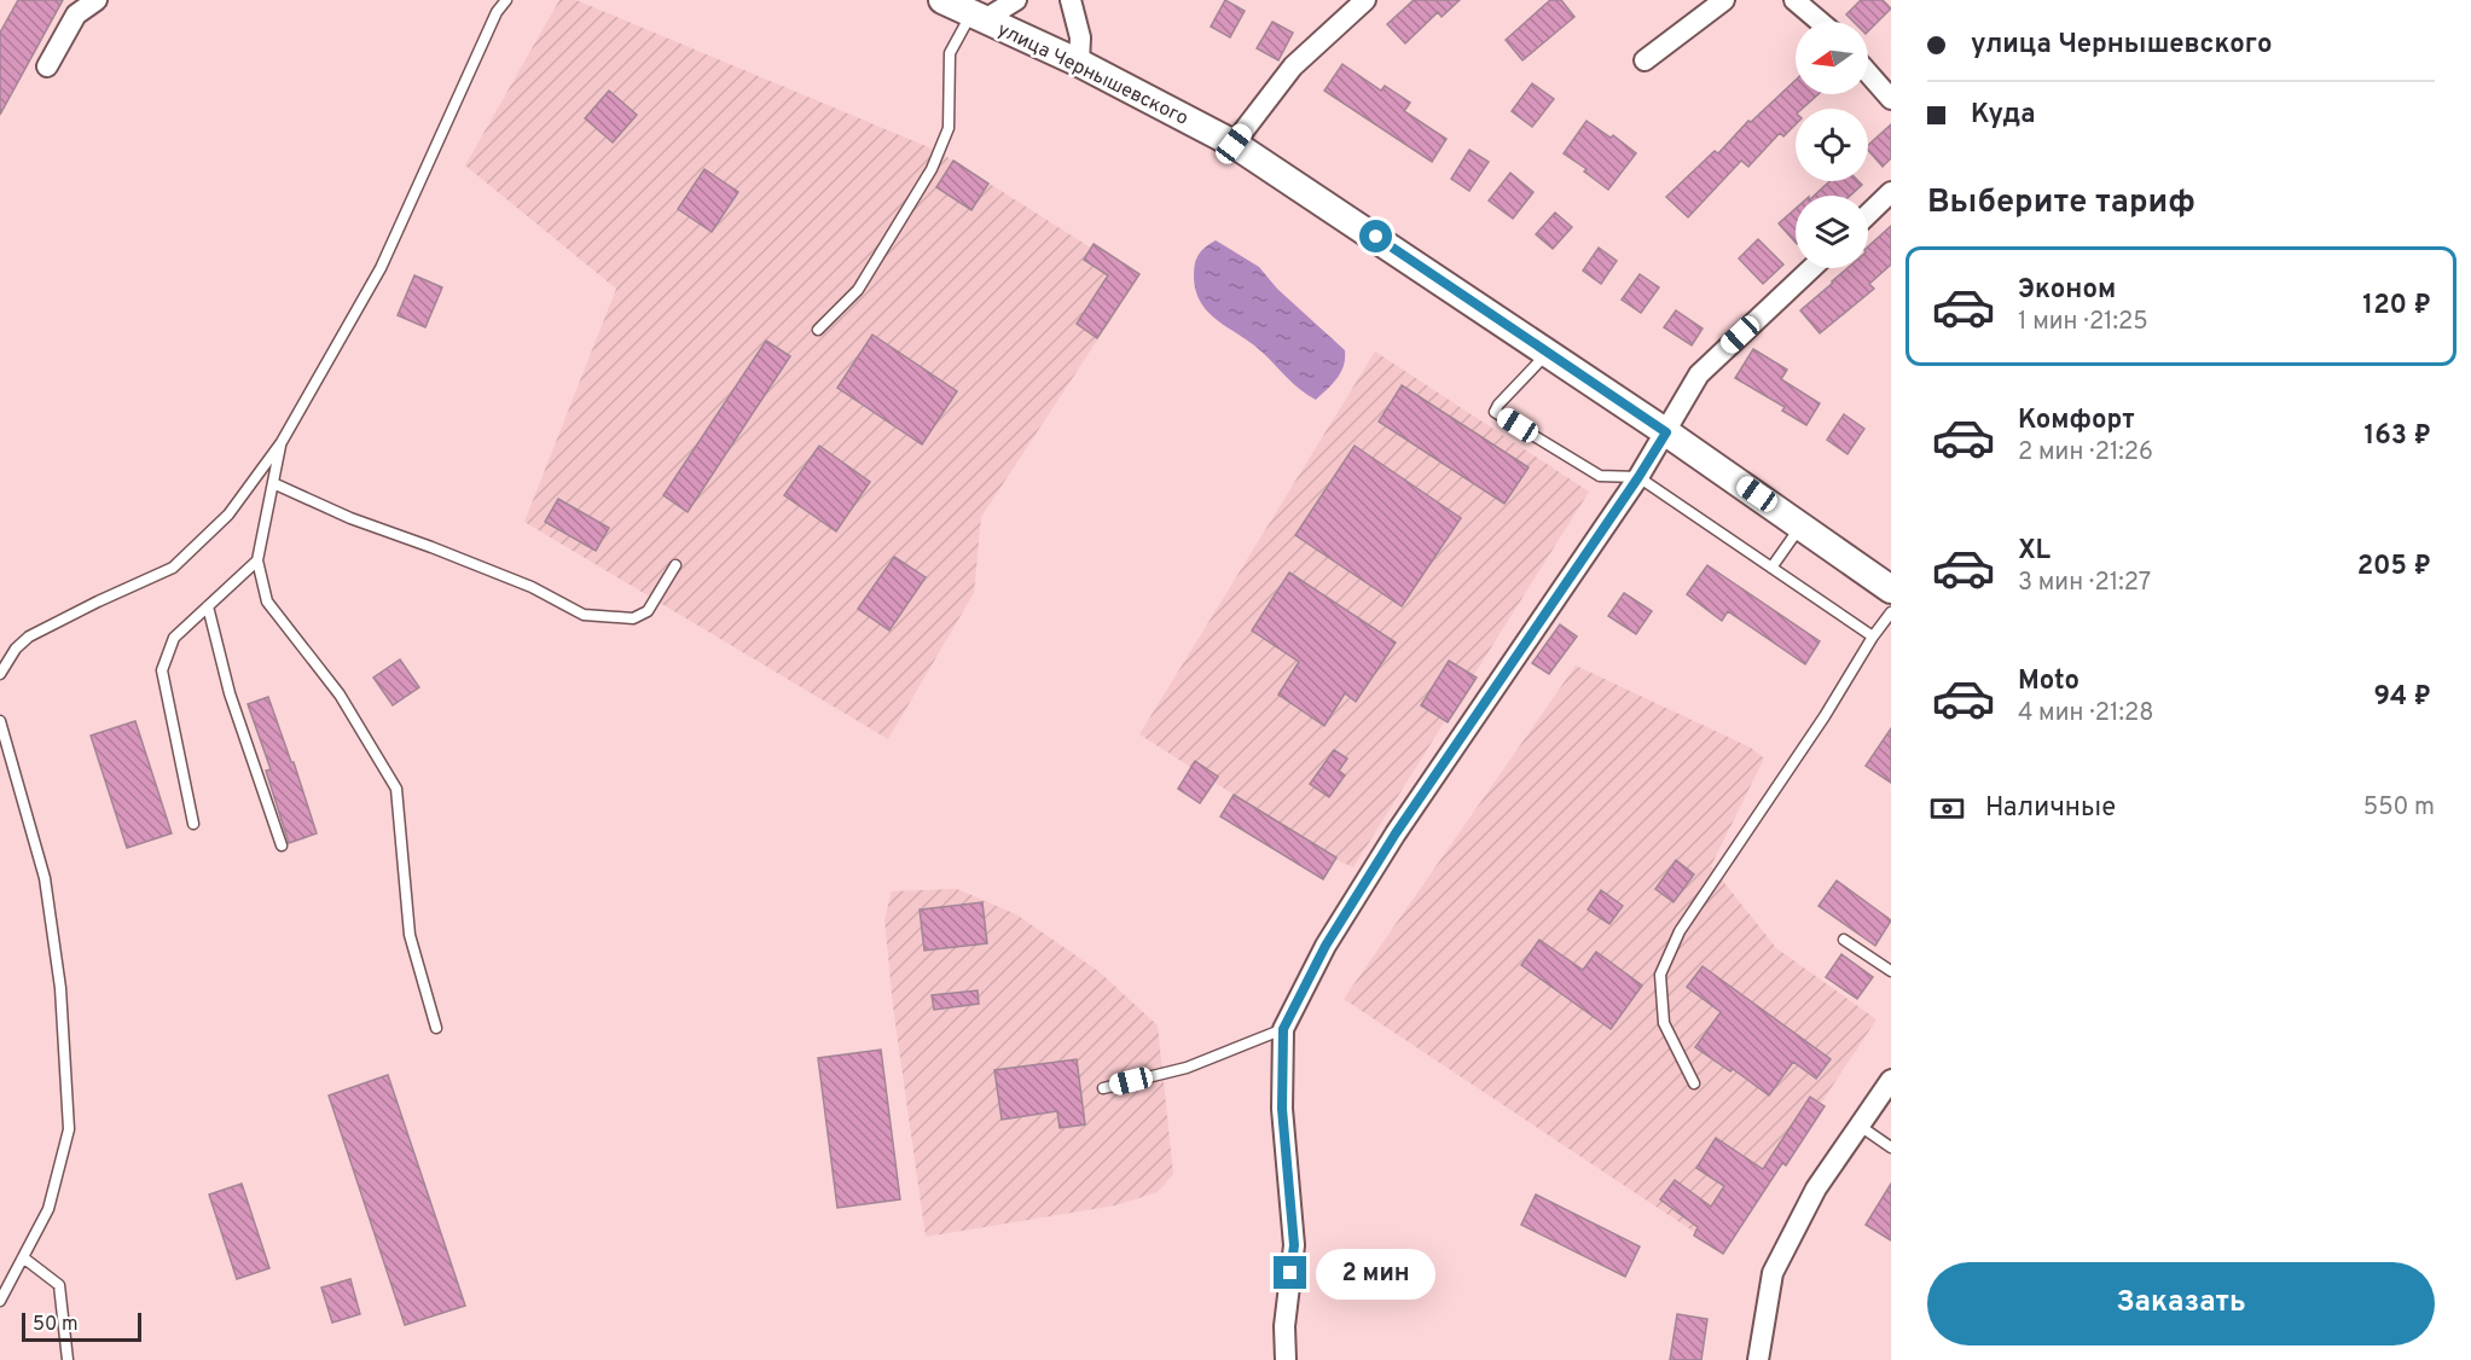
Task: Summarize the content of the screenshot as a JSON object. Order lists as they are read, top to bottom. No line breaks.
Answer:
{"streets":{"main road":["улица Чернышевского"]},"scale_bar":"50 m","north":"left","page":{"banner":["улица Чернышевского","Куда"],"heading":"Выберите тариф","list":[{"name":"Эконом","note":"1 мин · 21:25","value":"120 ₽"},{"name":"Комфорт","note":"2 мин · 21:26","value":"163 ₽"},{"name":"XL","note":"3 мин · 21:27","value":"205 ₽"},{"name":"Moto","note":"4 мин · 21:28","value":"94 ₽"}],"pay":["Наличные","550 m"],"buttons":"Заказать","bubble":"2 мин","scale":"50 m"}}
